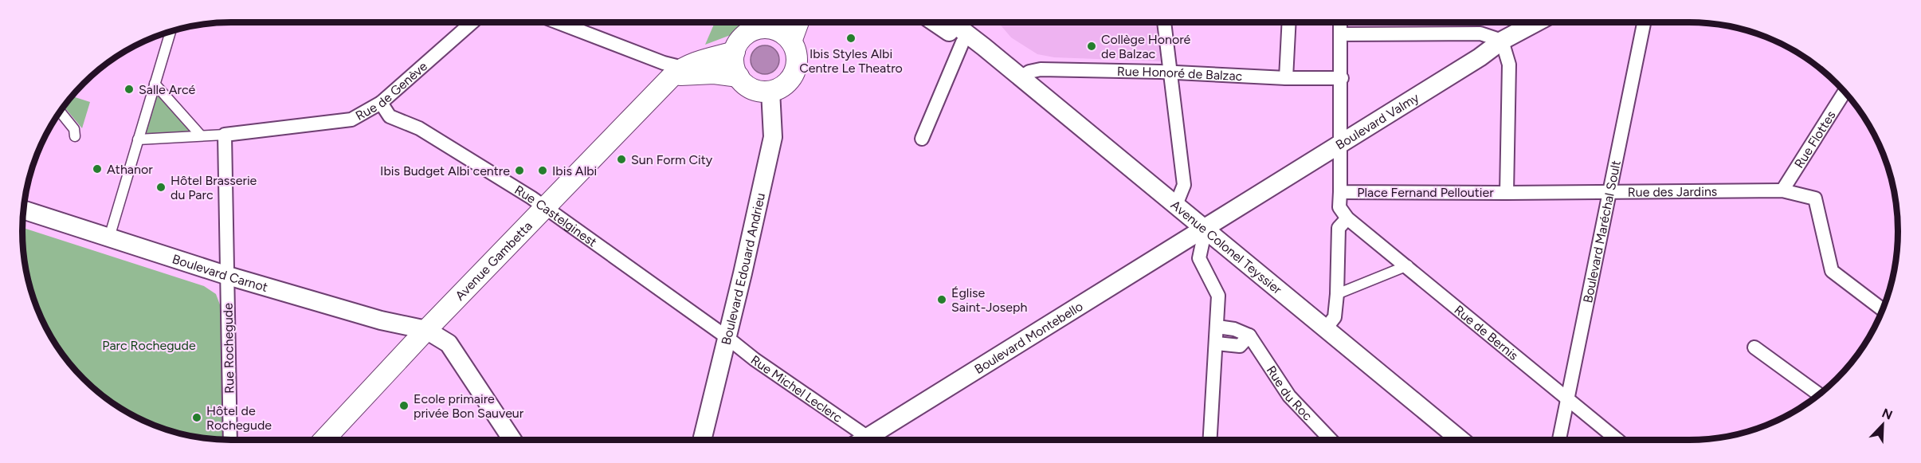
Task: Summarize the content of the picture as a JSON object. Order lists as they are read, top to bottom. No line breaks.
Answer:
{"streets":{"main road":["Boulevard Valmy","Avenue Colonel Teyssier","Avenue Gambetta","Boulevard Edouard Andrieu","Boulevard Carnot","Boulevard Montebello"],"street":["Rue Honoré de Balzac","Rue de Genève","Rue Flottes","Place Fernand Pelloutier","Rue des Jardins","Rue Castelginest","Boulevard Maréchal Soult","Rue de Bernis","Rue Rochegude","Rue Michel Leclerc","Rue du Roc"]},"crossings":[["Rue Honoré de Balzac","Place Fernand Pelloutier"],["Rue Honoré de Balzac","Avenue Colonel Teyssier"],["Rue de Genève","Rue Castelginest"],["Rue de Genève","Rue Rochegude"],["Boulevard Valmy","Place Fernand Pelloutier"],["Boulevard Valmy","Avenue Colonel Teyssier"],["Boulevard Valmy","Boulevard Montebello"],["Rue Flottes","Rue des Jardins"],["Place Fernand Pelloutier","Rue des Jardins"],["Rue des Jardins","Boulevard Maréchal Soult"],["Rue Castelginest","Avenue Gambetta"],["Rue Castelginest","Boulevard Edouard Andrieu"],["Rue Castelginest","Rue Michel Leclerc"],["Boulevard Maréchal Soult","Rue de Bernis"],["Avenue Colonel Teyssier","Boulevard Montebello"],["Avenue Gambetta","Boulevard Carnot"],["Boulevard Edouard Andrieu","Rue Michel Leclerc"],["Boulevard Carnot","Rue Rochegude"],["Boulevard Montebello","Rue Michel Leclerc"]],"parks":["Parc Rochegude"],"places":["Ibis Styles Albi Centre Le Theatro","Collège Honoré de Balzac","Salle Arcé","Sun Form City","Athanor","Ibis Budget Albi centre","Ibis Albi","Hôtel Brasserie du Parc","Église Saint-Joseph","Ecole primaire privée Bon Sauveur","Hôtel de Rochegude"],"north":"top right"}
